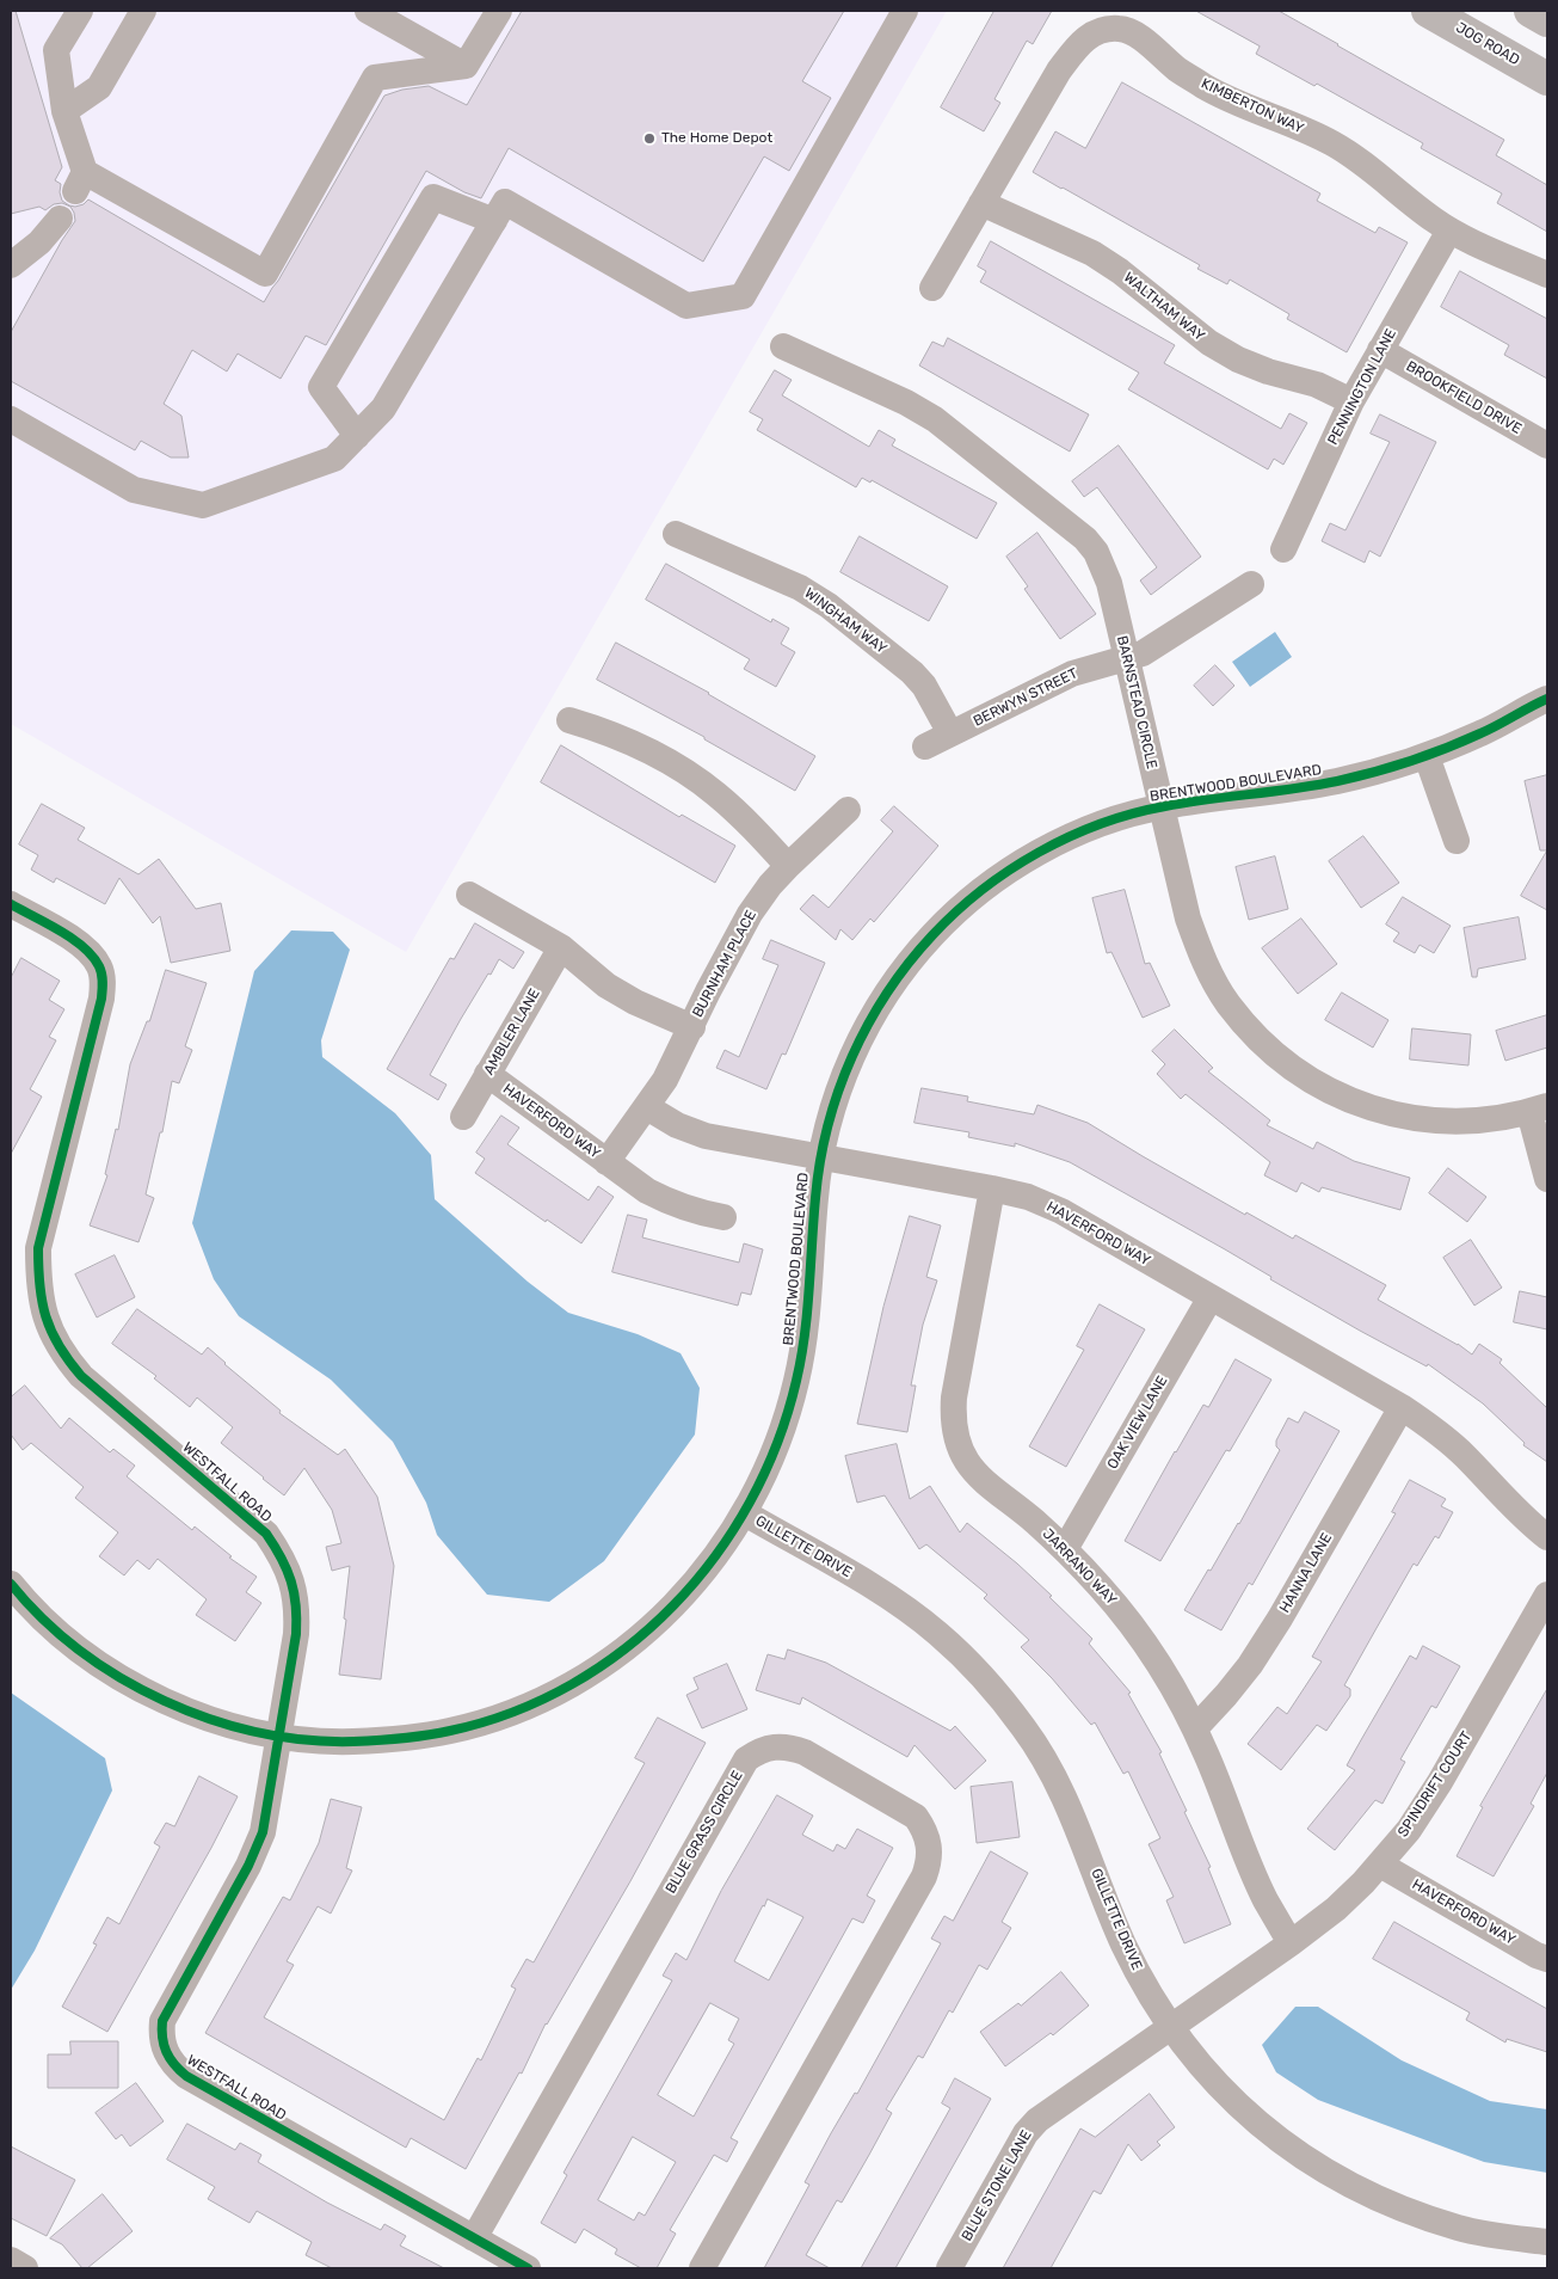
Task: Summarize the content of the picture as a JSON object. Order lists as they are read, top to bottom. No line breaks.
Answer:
{"streets":{"main road":["JOG ROAD"],"street":["KIMBERTON WAY","WALTHAM WAY","PENNINGTON LANE","BROOKFIELD DRIVE","WINGHAM WAY","BERWYN STREET","BARNSTEAD CIRCLE","BRENTWOOD BOULEVARD","BURNHAM PLACE","AMBLER LANE","HAVERFORD WAY","OAK VIEW LANE","WESTFALL ROAD","GILLETTE DRIVE","JARRANO WAY","HANNA LANE","SPINDRIFT COURT","BLUE GRASS CIRCLE","BLUE STONE LANE"]},"crossings":[["KIMBERTON WAY","WALTHAM WAY"],["KIMBERTON WAY","PENNINGTON LANE"],["WALTHAM WAY","PENNINGTON LANE"],["PENNINGTON LANE","BROOKFIELD DRIVE"],["WINGHAM WAY","BERWYN STREET"],["BERWYN STREET","BARNSTEAD CIRCLE"],["BARNSTEAD CIRCLE","BRENTWOOD BOULEVARD"],["BRENTWOOD BOULEVARD","HAVERFORD WAY"],["BRENTWOOD BOULEVARD","WESTFALL ROAD"],["BRENTWOOD BOULEVARD","GILLETTE DRIVE"],["BURNHAM PLACE","HAVERFORD WAY"],["AMBLER LANE","HAVERFORD WAY"],["HAVERFORD WAY","OAK VIEW LANE"],["HAVERFORD WAY","JARRANO WAY"],["HAVERFORD WAY","HANNA LANE"],["HAVERFORD WAY","SPINDRIFT COURT"],["OAK VIEW LANE","JARRANO WAY"],["WESTFALL ROAD","BLUE GRASS CIRCLE"],["GILLETTE DRIVE","SPINDRIFT COURT"],["GILLETTE DRIVE","BLUE STONE LANE"],["JARRANO WAY","HANNA LANE"],["JARRANO WAY","SPINDRIFT COURT"],["SPINDRIFT COURT","BLUE STONE LANE"]],"places":["The Home Depot"]}
